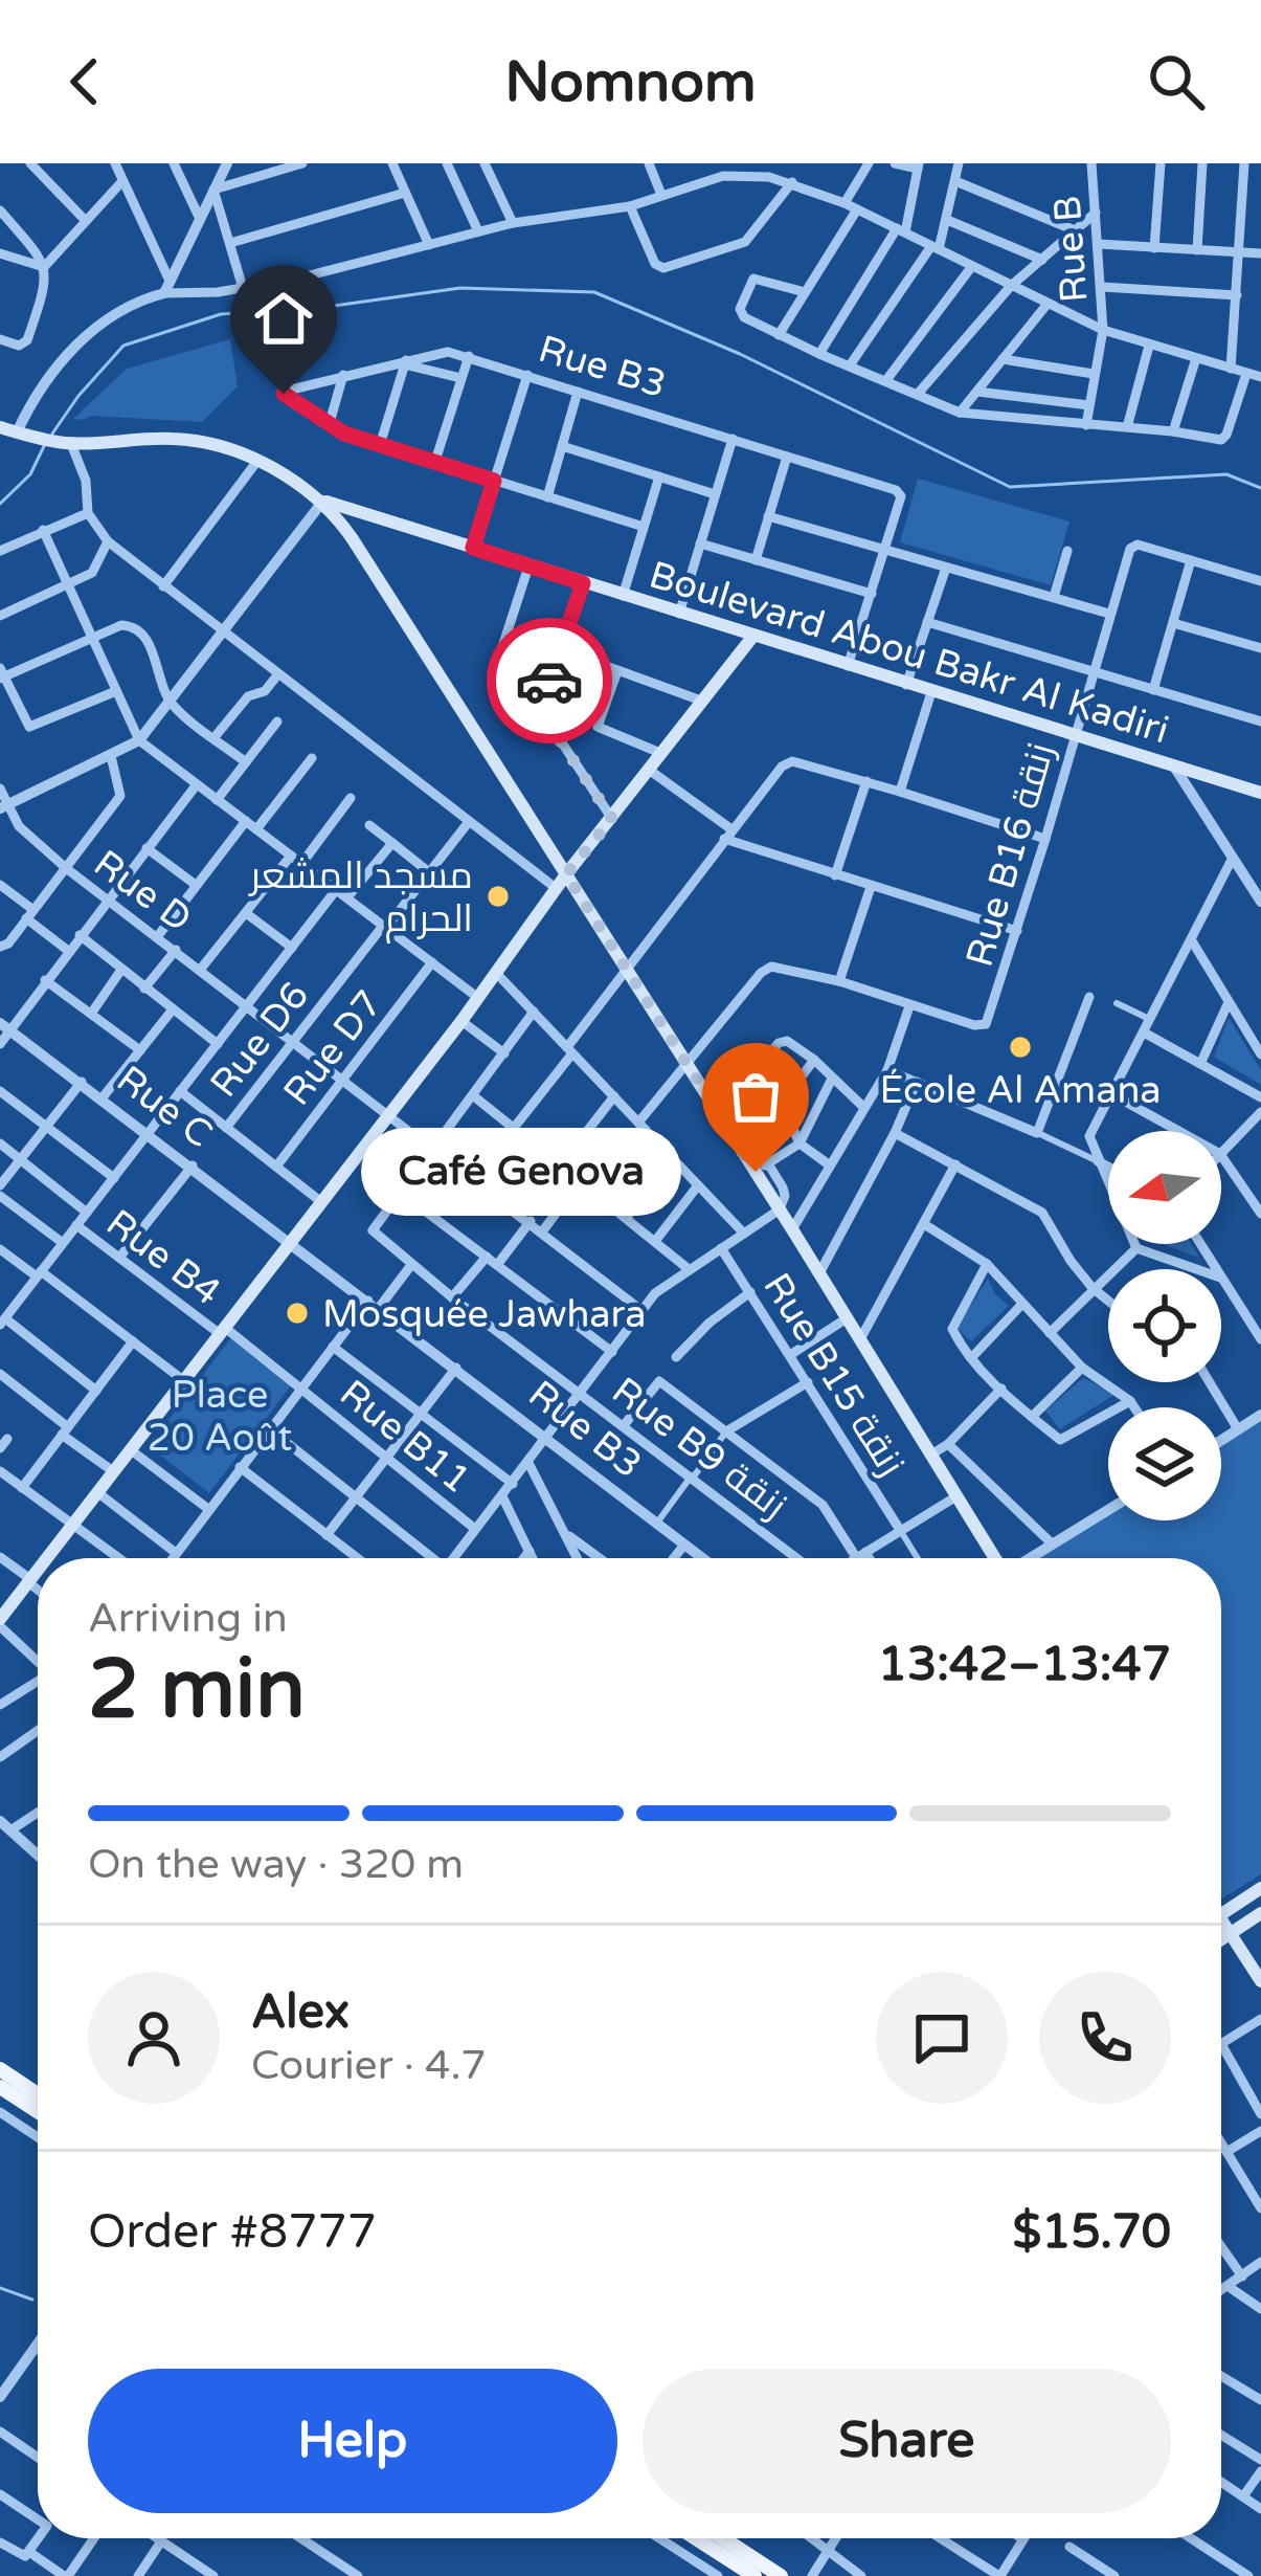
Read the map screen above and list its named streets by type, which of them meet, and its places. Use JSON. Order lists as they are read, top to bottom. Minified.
{"streets":{"main road":["Boulevard Abou Bakr Al Kadiri"],"street":["Rue B","Rue B3","Rue B16 زنقة","Rue D","Rue D6","Rue D7","Rue C","Rue B4","Rue B15 زنقة","Rue B11","Rue B9 زنقة"]},"crossings":[["Rue B3","Rue C"],["Boulevard Abou Bakr Al Kadiri","Rue B16 زنقة"],["Rue D","Rue D6"],["Rue D","Rue D7"],["Rue B4","Rue B11"]],"parks":["Place 20 Août"],"places":["مسجد المشعر الحرام","École Al Amana","Café Genova","Mosquée Jawhara"],"north":"left","page":{"header":"Nomnom","bubble":"Café Genova","heading":["2 min","Arriving in","13:42–13:47"],"panel":["Alex","Courier · 4.7","Order #8777","$15.70"],"bar":"On the way · 320 m","buttons":["Help","Share"]}}
